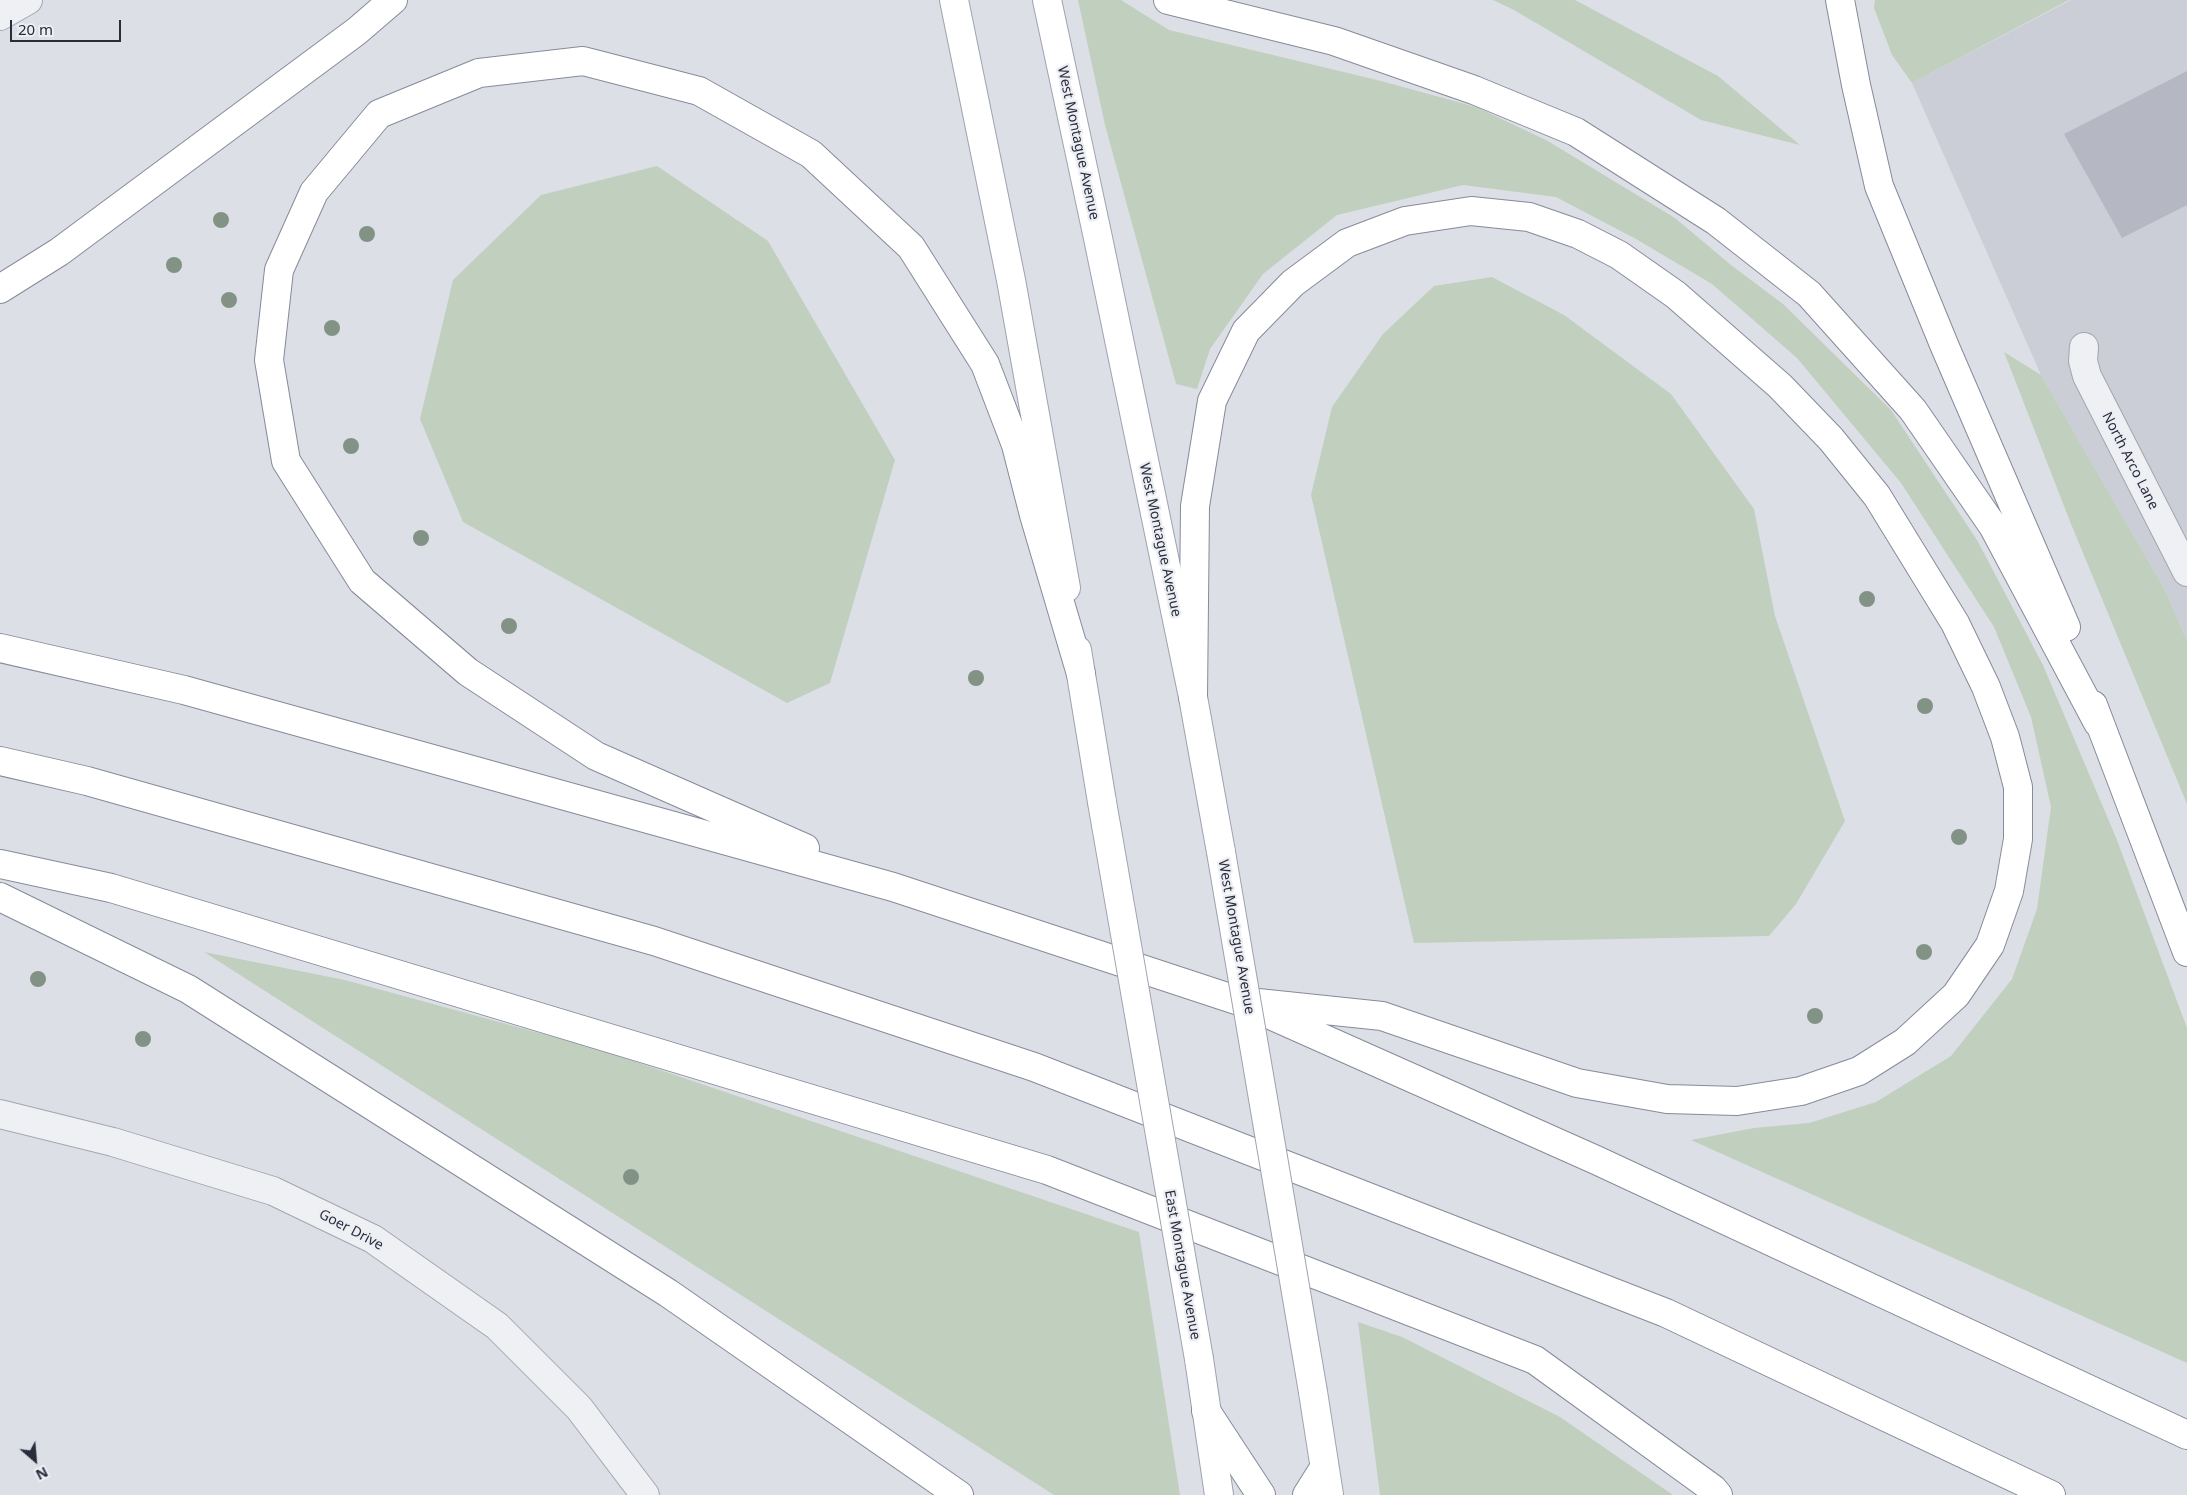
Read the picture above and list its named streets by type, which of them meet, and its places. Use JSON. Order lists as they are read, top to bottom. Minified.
{"streets":{"main road":["West Montague Avenue","East Montague Avenue"],"street":["North Arco Lane","Goer Drive"]},"scale_bar":"20 m","north":"bottom right"}
